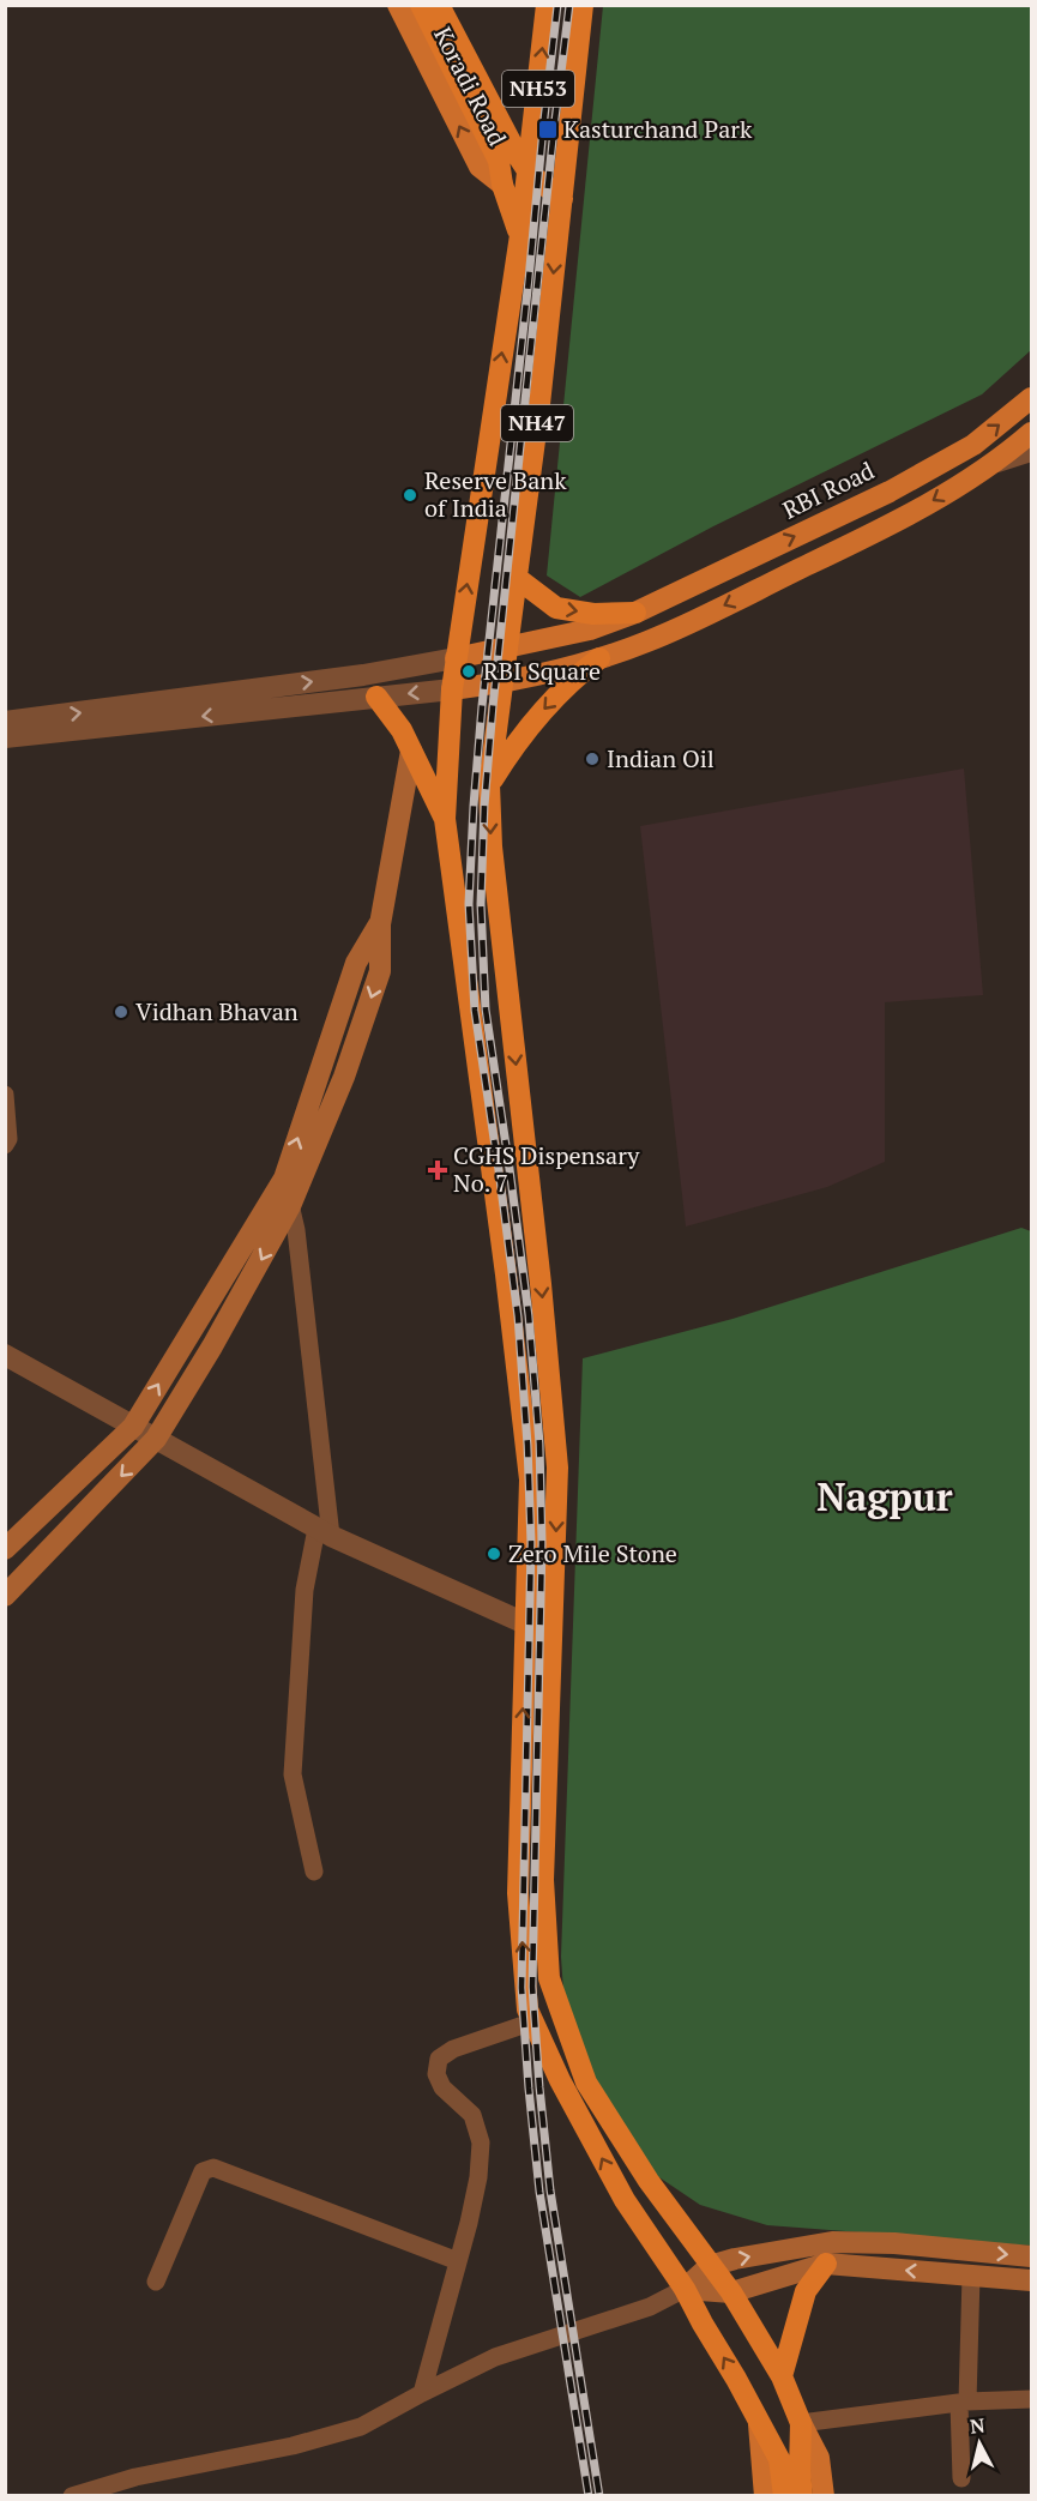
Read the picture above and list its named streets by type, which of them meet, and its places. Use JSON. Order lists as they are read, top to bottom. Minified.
{"streets":{"highway":["NH53","NH47"],"main road":["Koradi Road","RBI Road"]},"crossings":[["NH53","NH47"],["NH47","RBI Road"]],"one_way":["Koradi Road"],"districts":["Nagpur"],"places":{"transit":["Kasturchand Park"],"other":["Reserve Bank of India","RBI Square","Indian Oil","Vidhan Bhavan","Zero Mile Stone"],"health":["CGHS Dispensary No. 7"]},"north":"top"}
